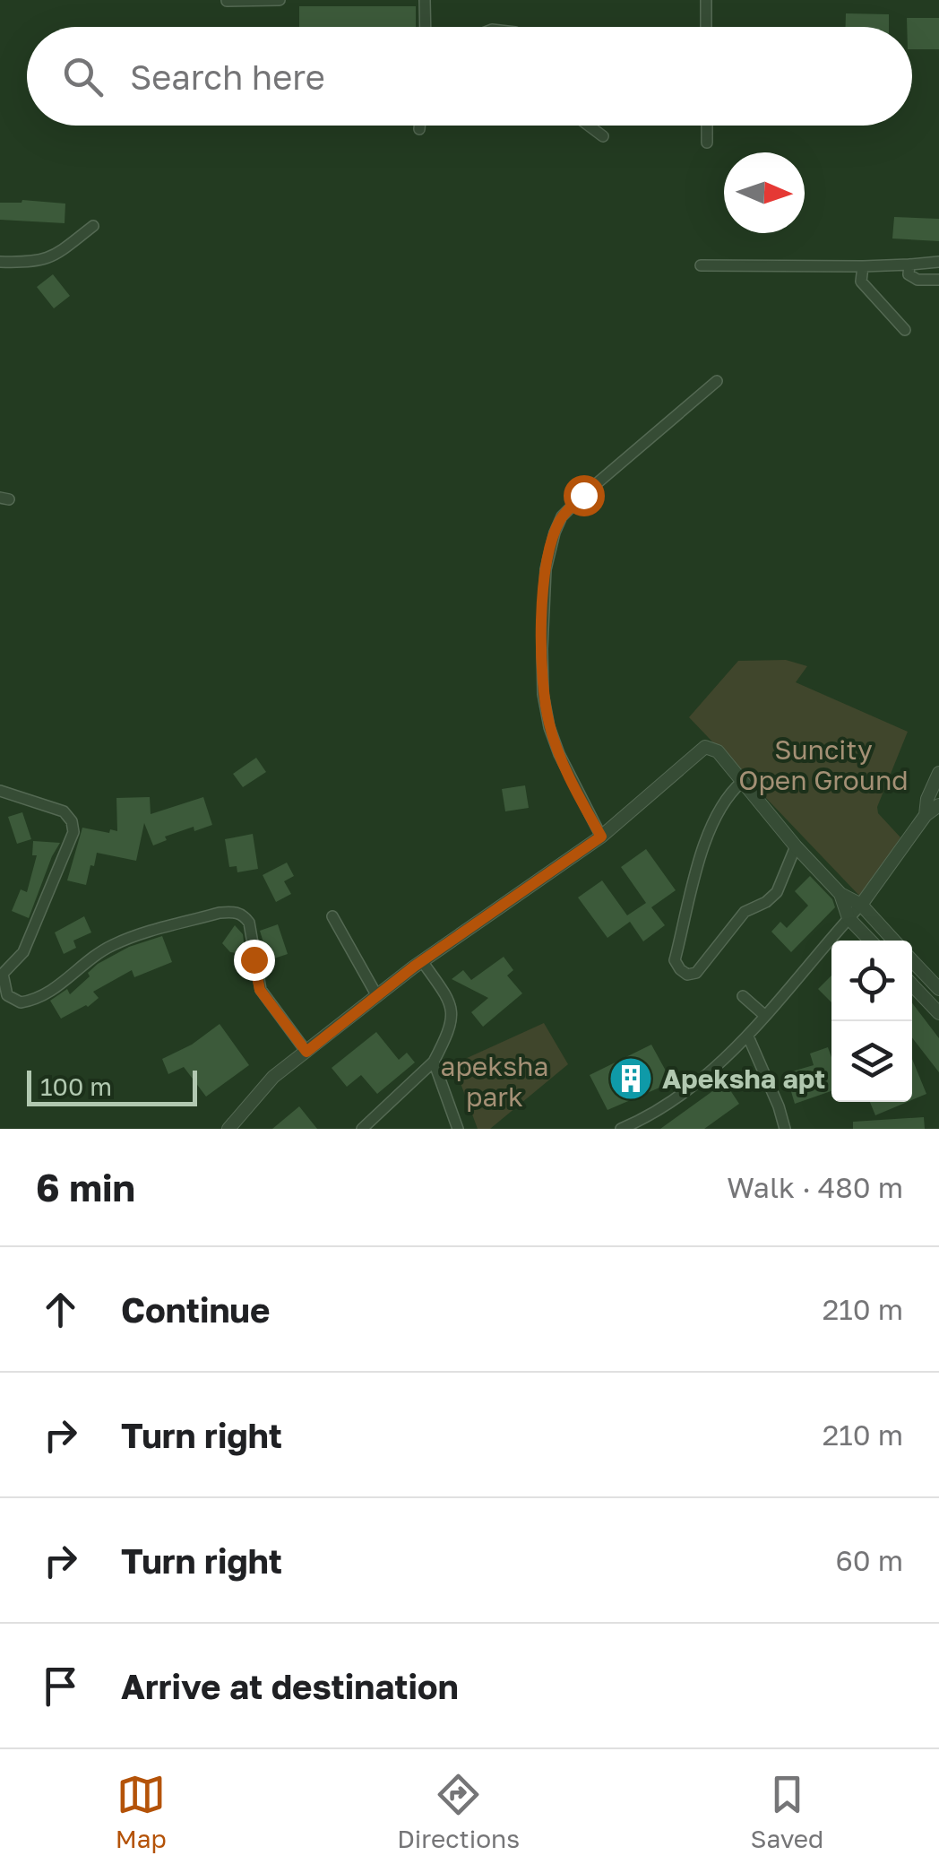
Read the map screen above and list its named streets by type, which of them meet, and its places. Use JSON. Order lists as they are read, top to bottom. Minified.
{"parks":["Suncity Open Ground","apeksha park"],"places":{"building":["Apeksha apt"]},"scale_bar":"100 m","north":"right","page":{"search":"Search here","scale":"100 m","heading":["6 min","Walk · 480 m"],"list":[["Continue","210 m"],["Turn right","210 m"],["Turn right","60 m"],"Arrive at destination"],"nav":["Map","Directions","Saved"]}}
